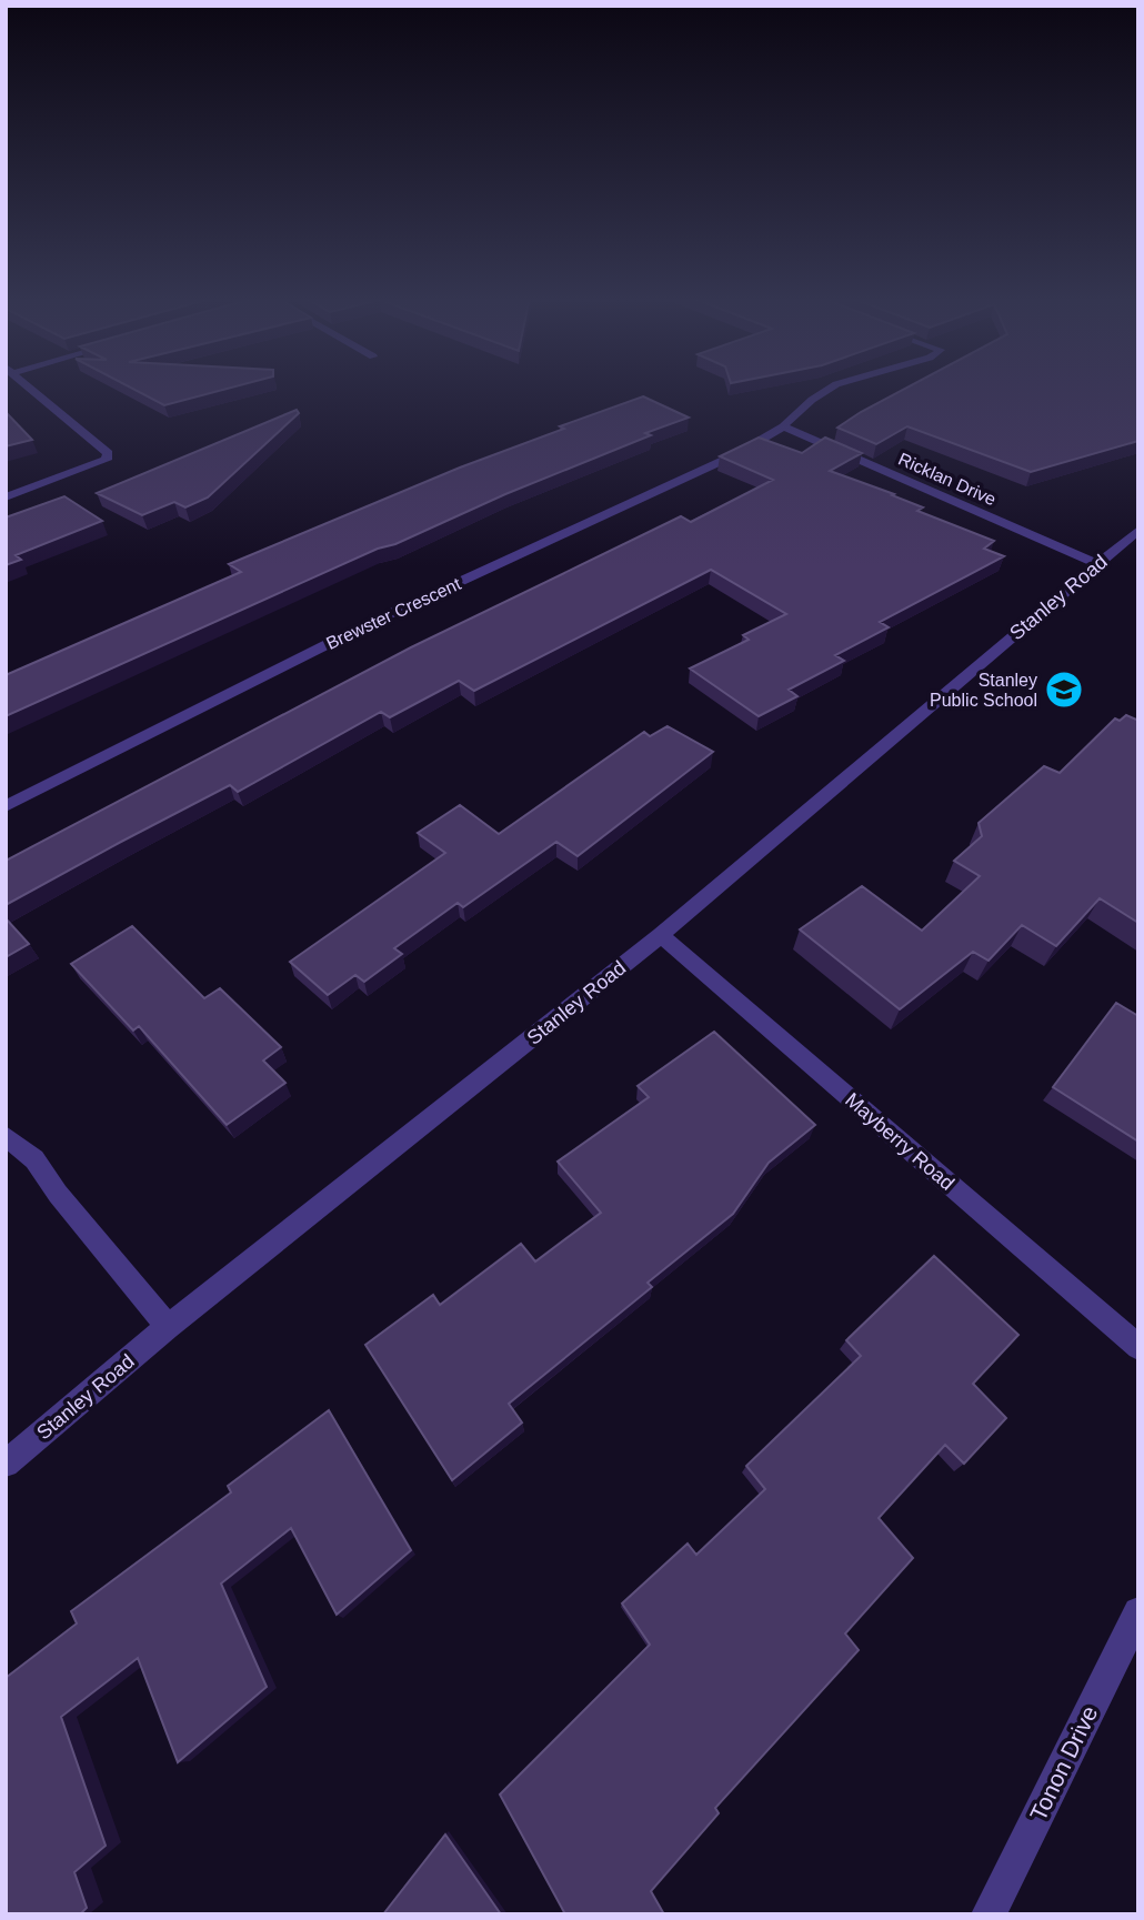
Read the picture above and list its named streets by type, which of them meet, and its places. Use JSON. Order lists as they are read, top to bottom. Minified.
{"streets":{"street":["Ricklan Drive","Stanley Road","Brewster Crescent","Mayberry Road","Tonon Drive"]},"crossings":[["Ricklan Drive","Stanley Road"],["Ricklan Drive","Brewster Crescent"],["Stanley Road","Mayberry Road"]],"places":{"school or university":["Stanley Public School"]}}
